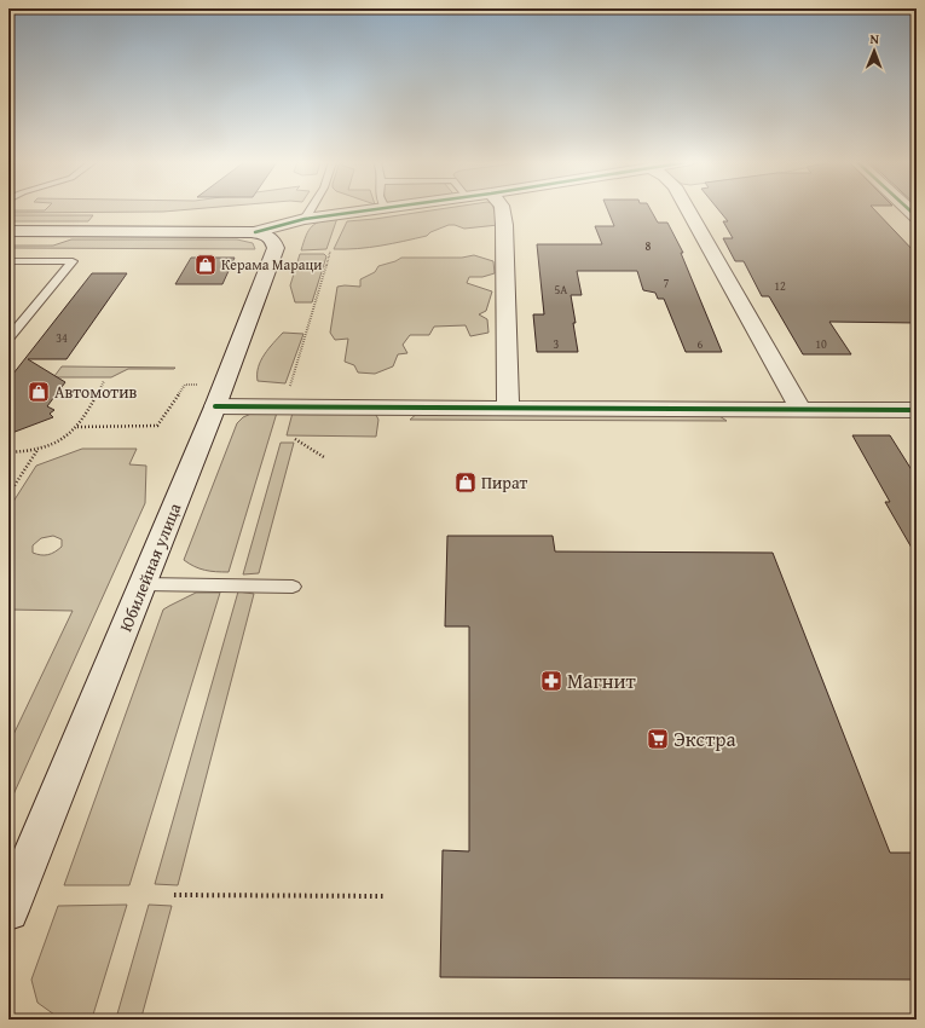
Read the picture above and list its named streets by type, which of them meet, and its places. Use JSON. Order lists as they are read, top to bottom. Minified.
{"streets":{"street":["Юбилейная улица"]},"places":{"shop":["Керама Мараци","Автомотив","Пират"],"pharmacy":["Магнит"],"supermarket":["Экстра"]},"house_numbers":["8","7","12","5А","34","3","6","10"],"north":"top"}
